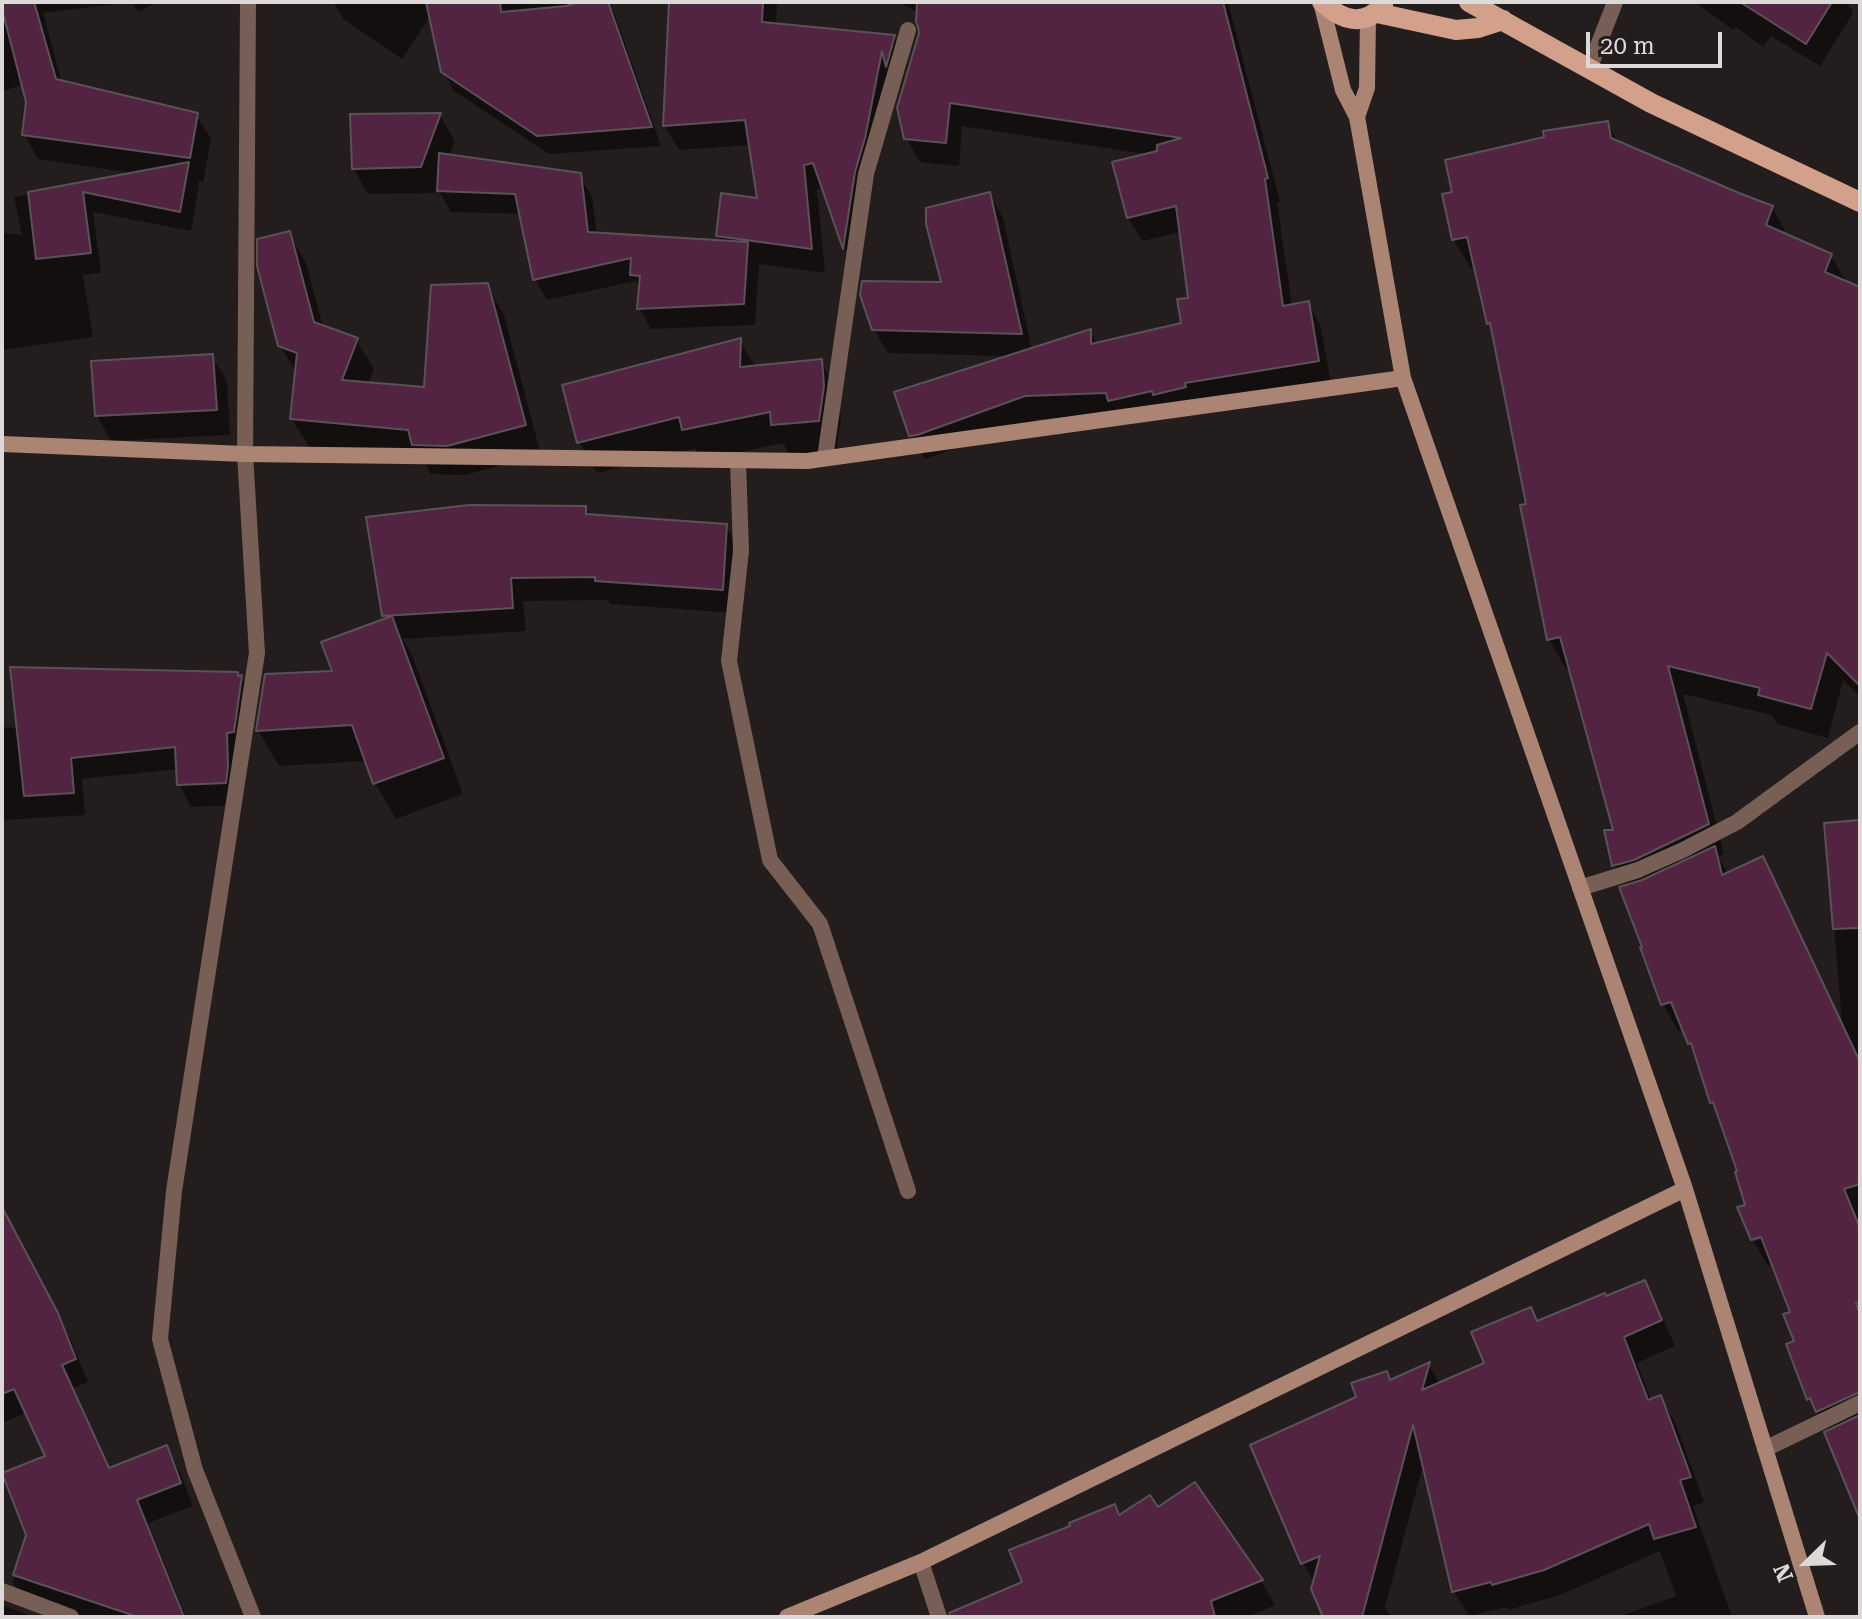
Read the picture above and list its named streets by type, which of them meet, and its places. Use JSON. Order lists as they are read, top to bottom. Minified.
{"scale_bar":"20 m","north":"bottom left"}
